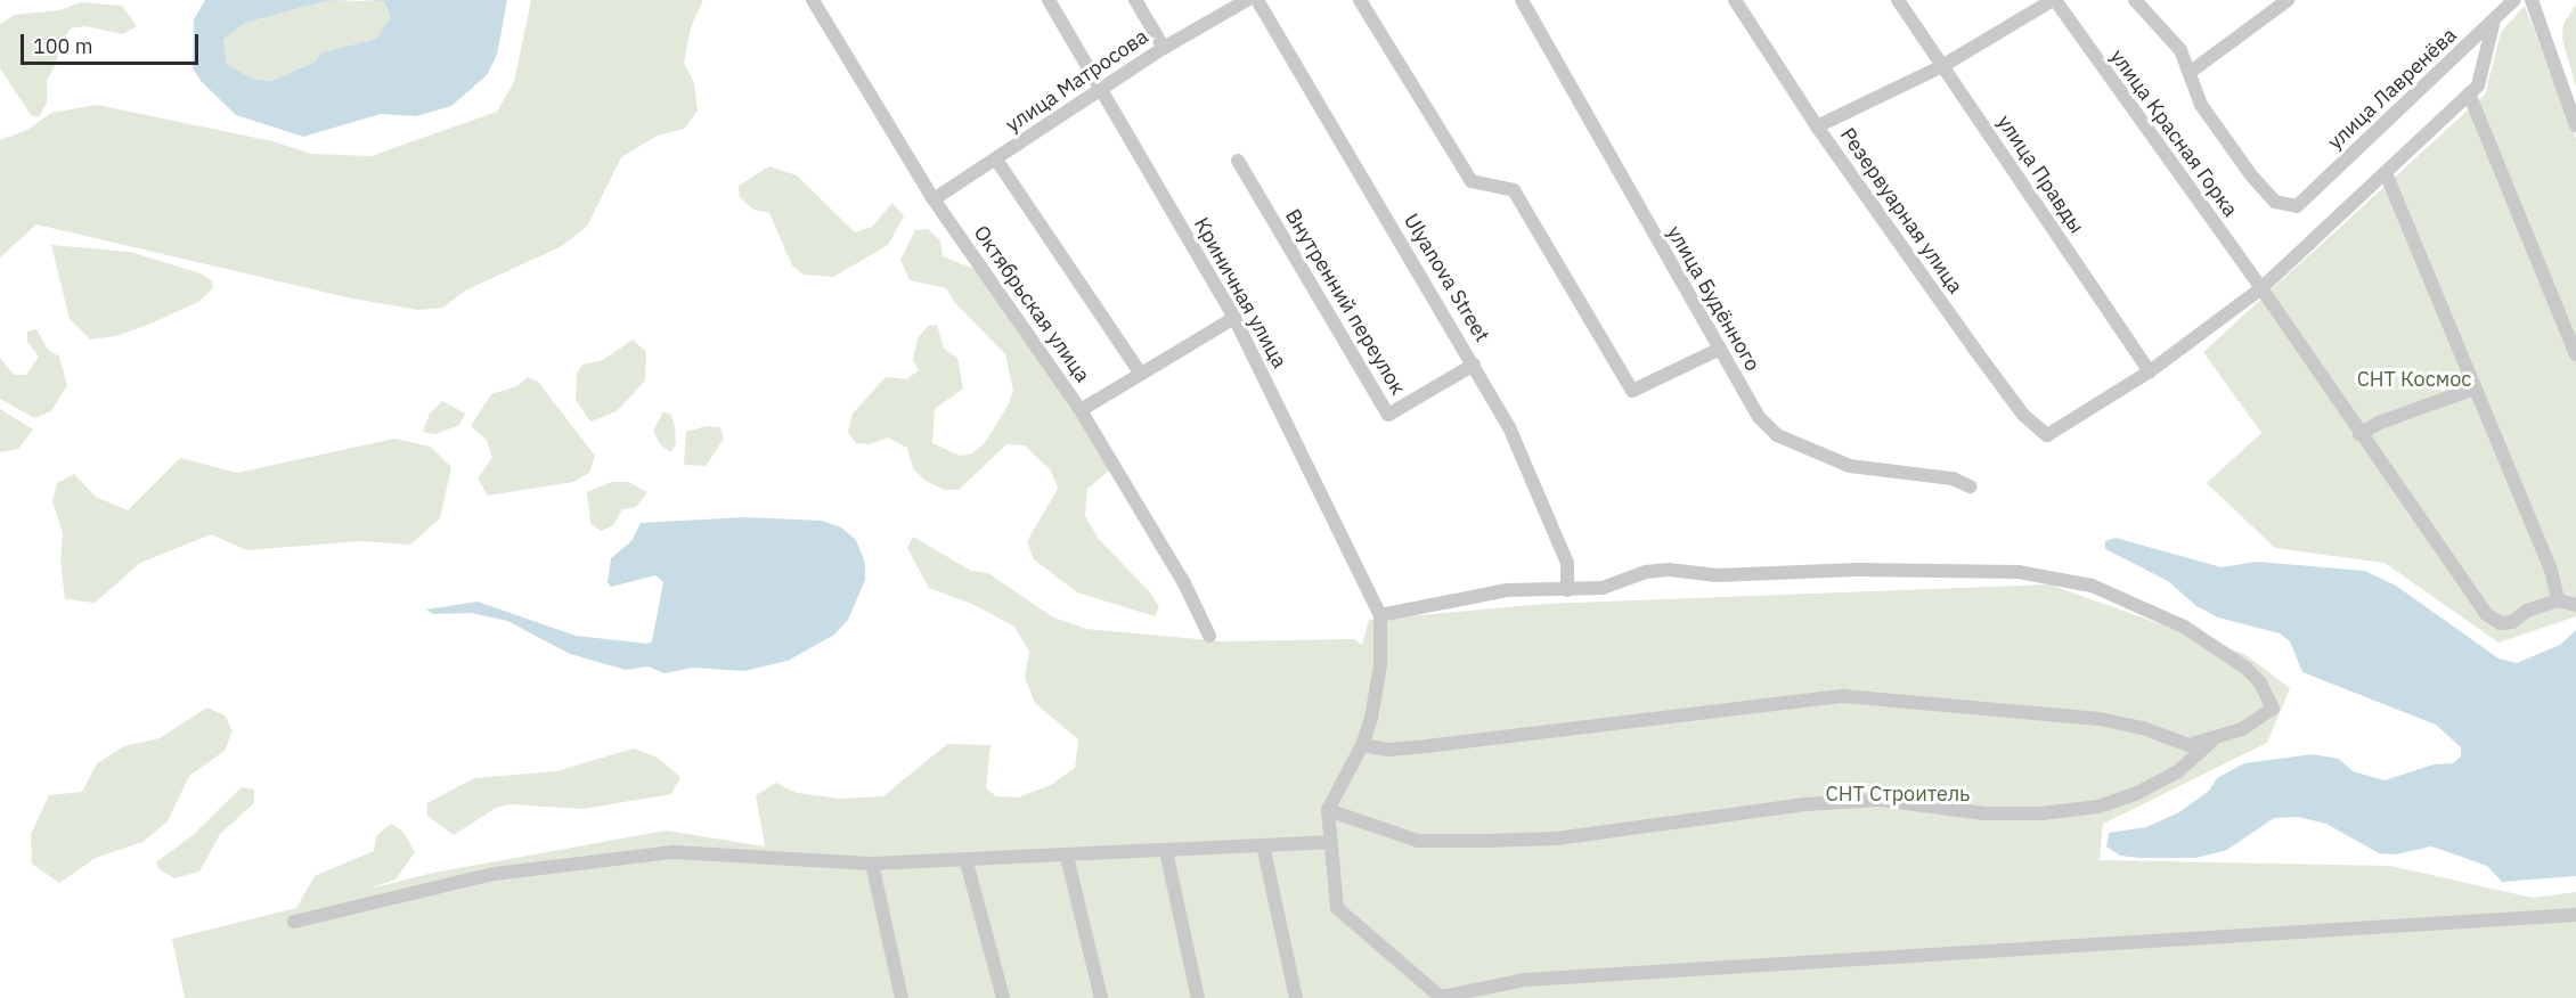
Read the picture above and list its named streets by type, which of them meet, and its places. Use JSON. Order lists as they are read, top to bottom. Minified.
{"streets":{"street":["улица Матросова","улица Лавренёва","улица Красная Горка","улица Правды","Резервуарная улица","Ulyanova Street","Криничная улица","улица Будённого","Внутренний переулок","Октябрьская улица"]},"crossings":[["улица Матросова","Криничная улица"],["улица Матросова","Октябрьская улица"],["улица Лавренёва","улица Красная Горка"],["улица Правды","Резервуарная улица"],["Ulyanova Street","Внутренний переулок"]],"parks":["СНТ Космос","СНТ Строитель"],"scale_bar":"100 m"}
